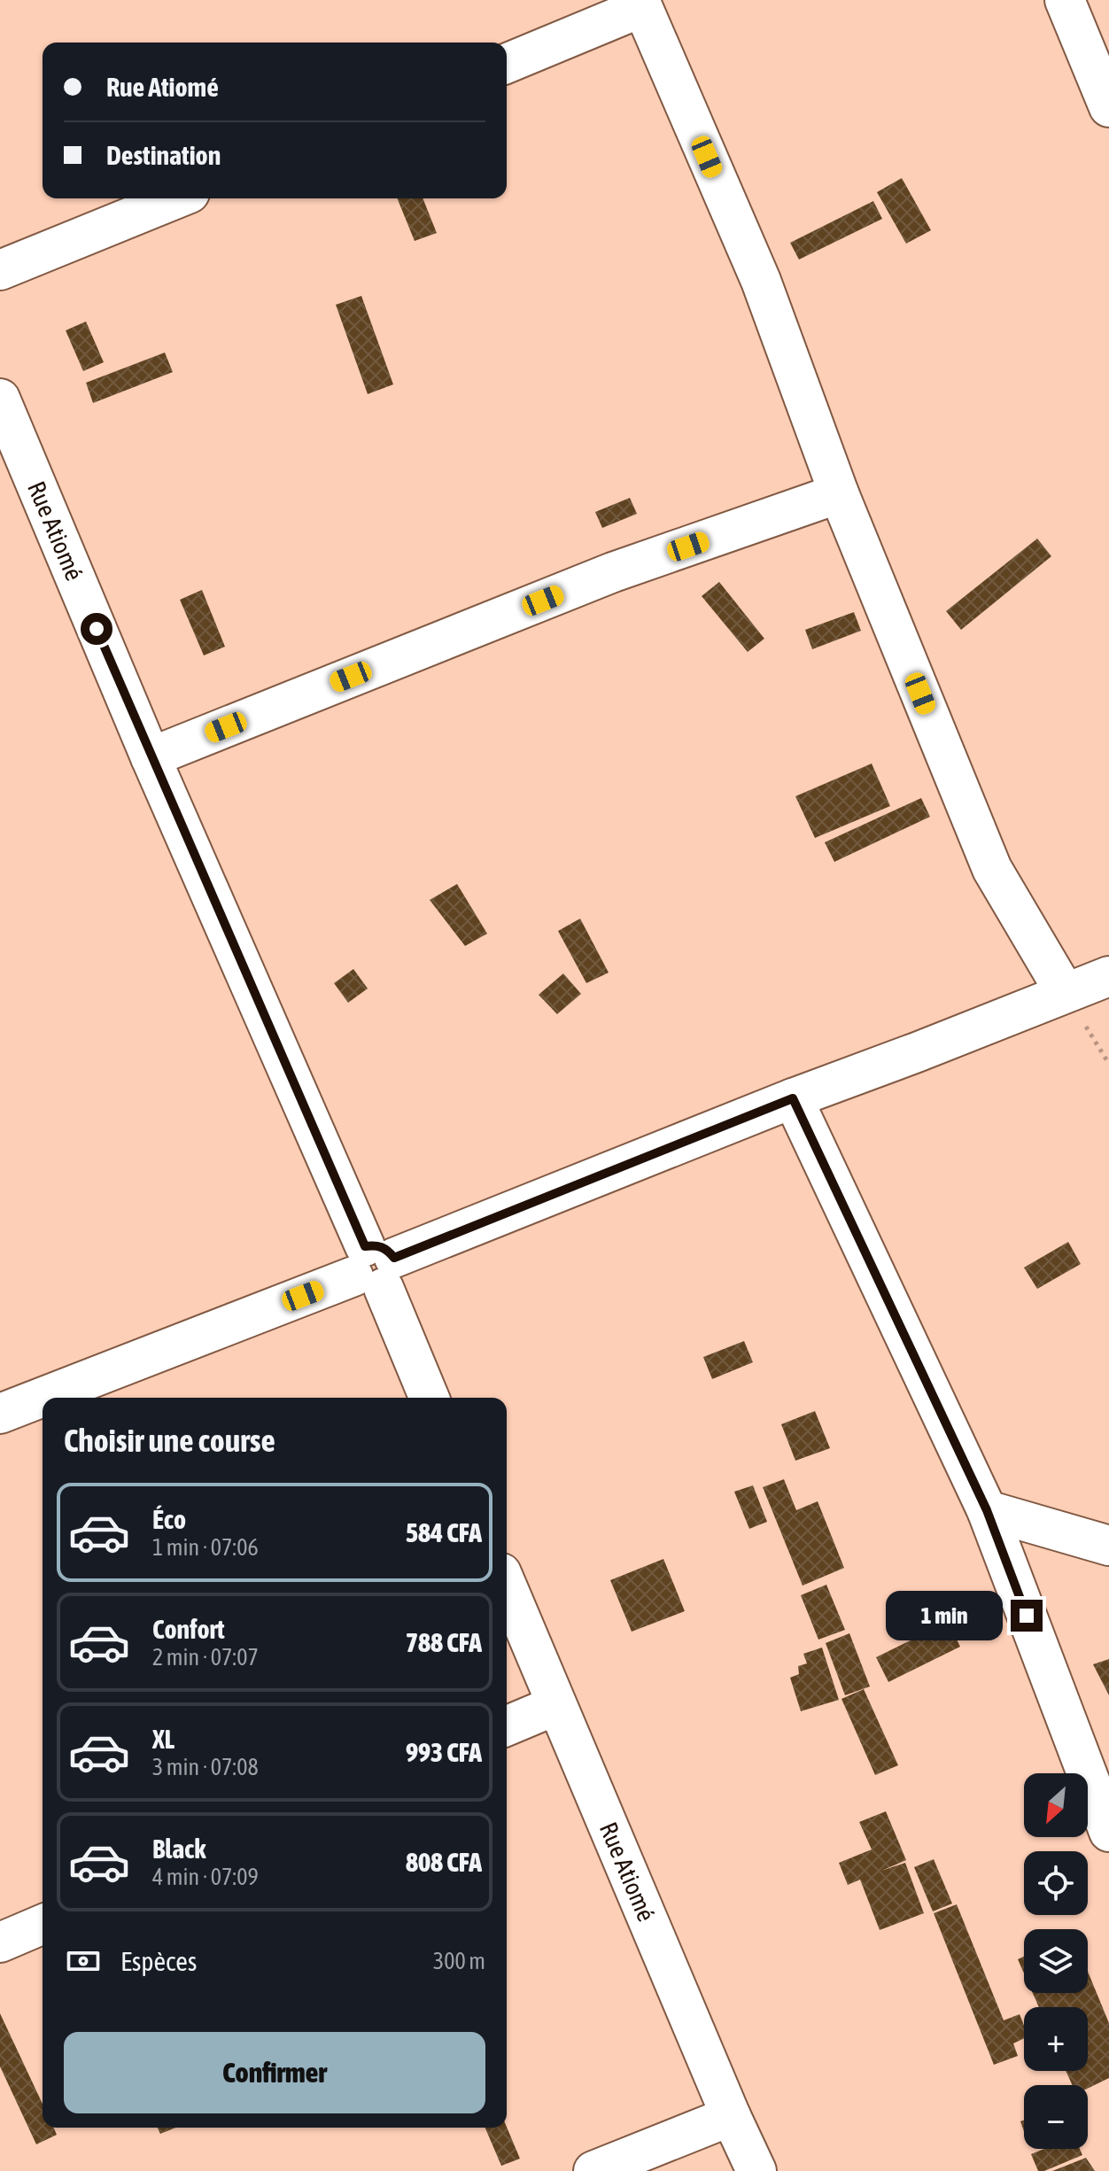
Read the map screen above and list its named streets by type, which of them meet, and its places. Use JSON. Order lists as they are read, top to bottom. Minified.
{"streets":{"street":["Rue Atiomé"]},"north":"bottom left","page":{"banner":["Rue Atiomé","Destination"],"heading":"Choisir une course","list":[{"name":"Éco","note":"1 min · 07:06","value":"584 CFA"},{"name":"Confort","note":"2 min · 07:07","value":"788 CFA"},{"name":"XL","note":"3 min · 07:08","value":"993 CFA"},{"name":"Black","note":"4 min · 07:09","value":"808 CFA"}],"bubble":"1 min","map_buttons":["+","−"],"pay":["Espèces","300 m"],"buttons":"Confirmer"}}
